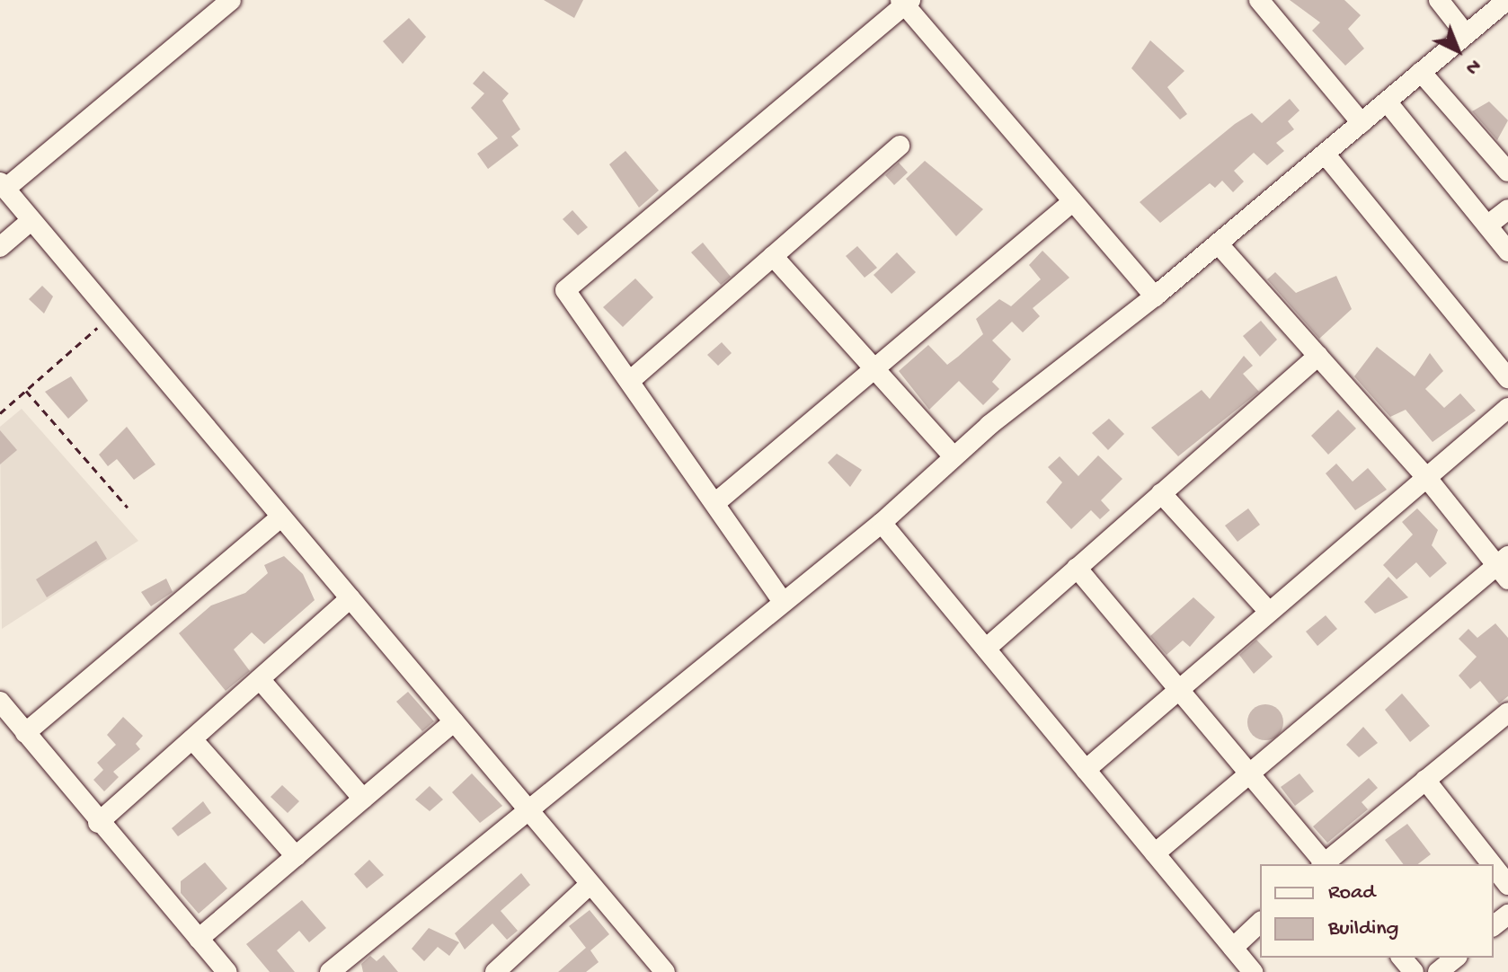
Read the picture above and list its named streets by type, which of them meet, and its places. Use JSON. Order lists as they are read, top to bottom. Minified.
{"legend":["Road","Building"],"north":"bottom right"}
